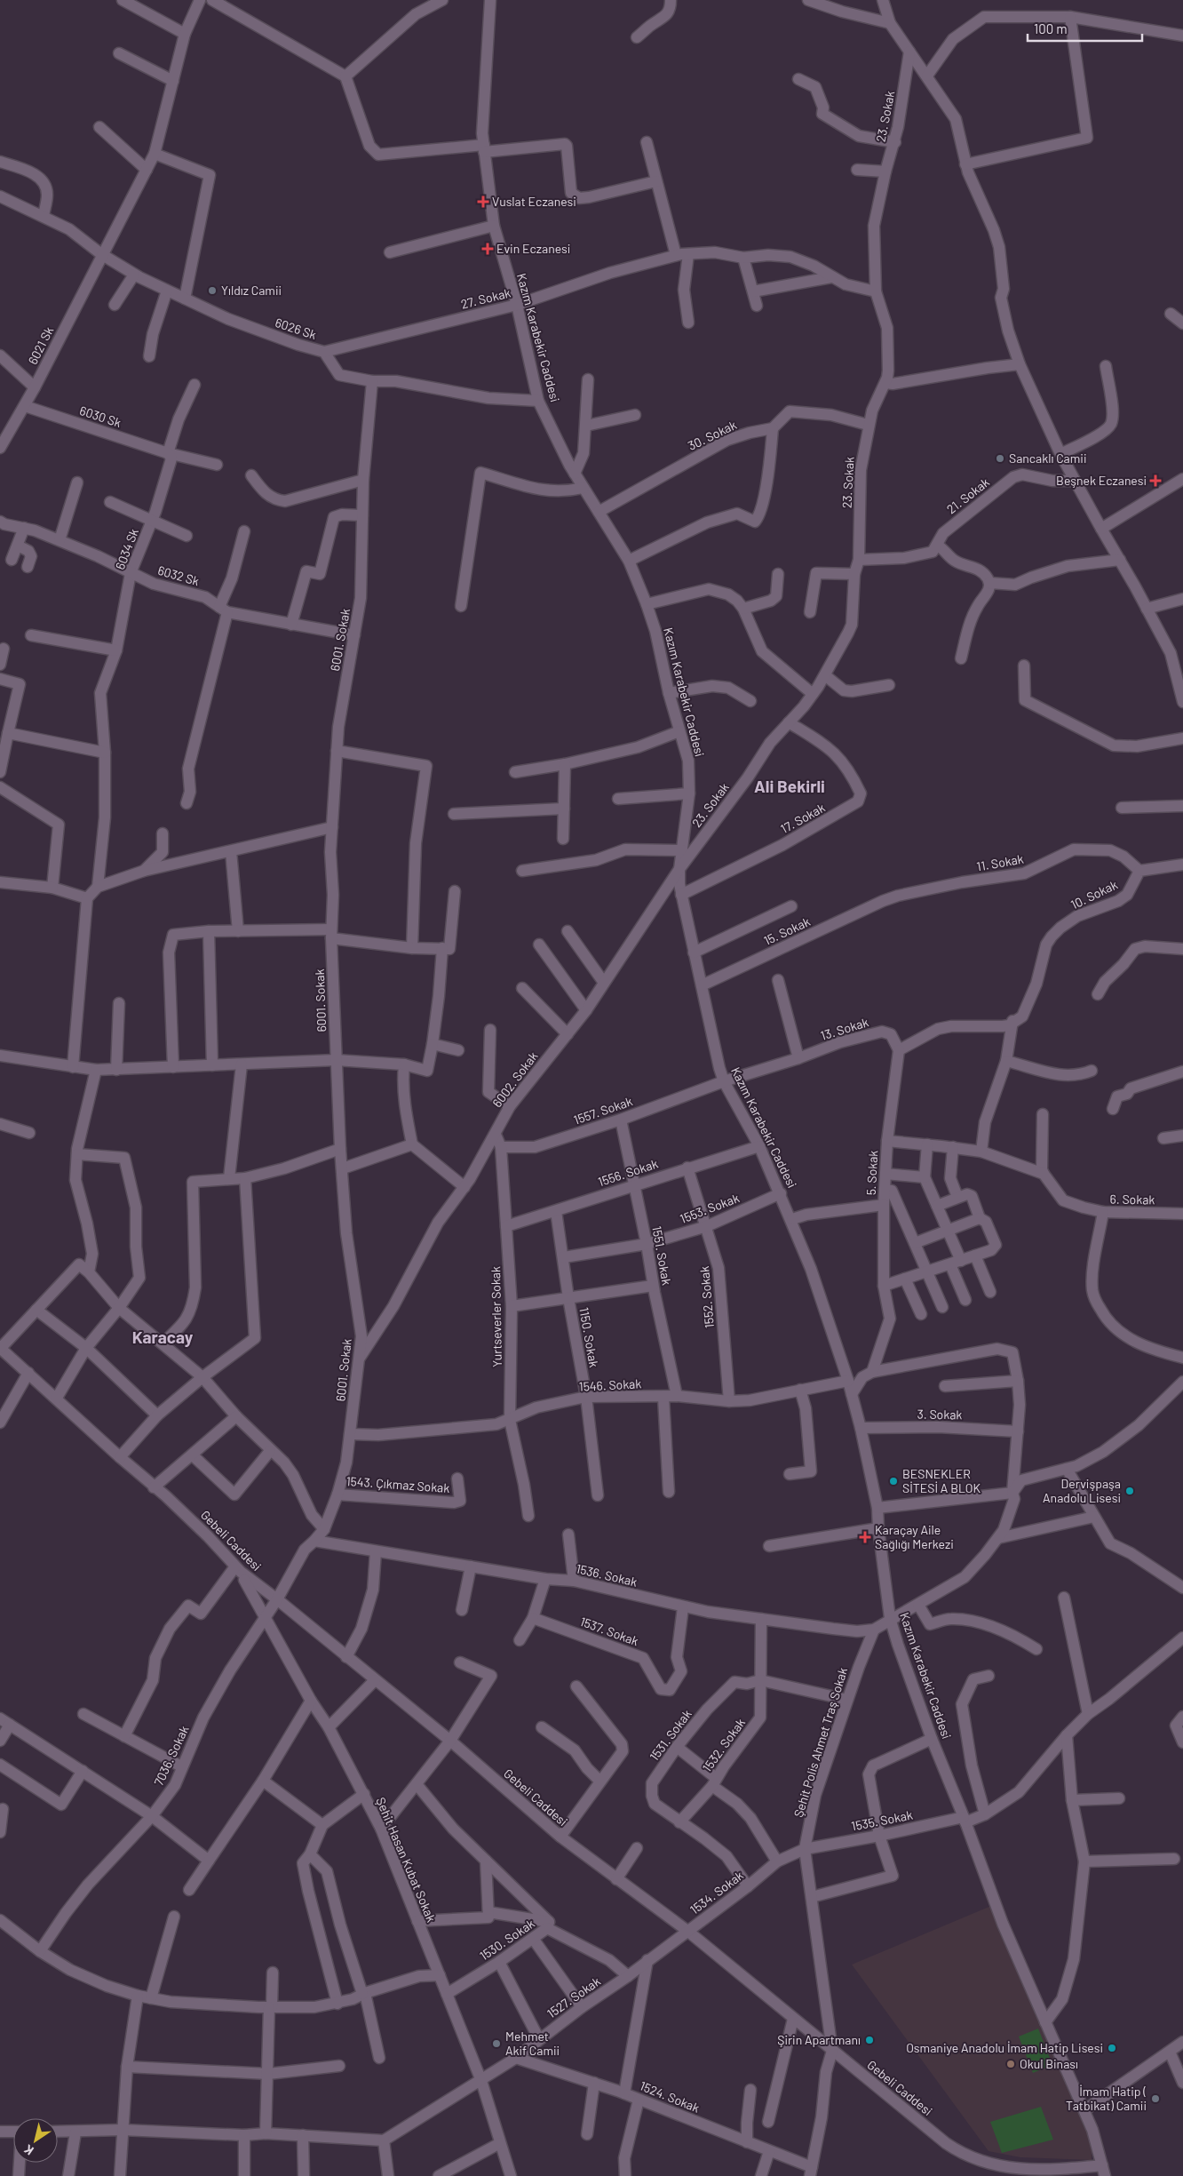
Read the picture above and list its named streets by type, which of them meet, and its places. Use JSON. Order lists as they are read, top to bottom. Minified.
{"streets":{"street":["23. Sokak","27. Sokak","6026 Sk","Kazım Karabekir Caddesi","6021 Sk","6030 Sk","30. Sokak","21. Sokak","6034 Sk","6032 Sk","6001. Sokak","17. Sokak","11. Sokak","10. Sokak","15. Sokak","13. Sokak","6002. Sokak","1557. Sokak","1556. Sokak","5. Sokak","6. Sokak","1553. Sokak","1551. Sokak","1552. Sokak","Yurtseverler Sokak","1150. Sokak","1546. Sokak","3. Sokak","1543. Çıkmaz Sokak","Gebeli Caddesi","1536. Sokak","1537. Sokak","1531. Sokak","Şehit Polis Ahmet Traş Sokak","1532. Sokak","7036. Sokak","1535. Sokak","Şehit Hasan Kubat Sokak","1534. Sokak","1530. Sokak","1527. Sokak","1524. Sokak"]},"crossings":[["23. Sokak","27. Sokak"],["23. Sokak","Kazım Karabekir Caddesi"],["23. Sokak","21. Sokak"],["23. Sokak","17. Sokak"],["23. Sokak","6002. Sokak"],["27. Sokak","6026 Sk"],["27. Sokak","Kazım Karabekir Caddesi"],["6026 Sk","Kazım Karabekir Caddesi"],["6026 Sk","6021 Sk"],["6026 Sk","6001. Sokak"],["Kazım Karabekir Caddesi","30. Sokak"],["Kazım Karabekir Caddesi","17. Sokak"],["Kazım Karabekir Caddesi","15. Sokak"],["Kazım Karabekir Caddesi","13. Sokak"],["Kazım Karabekir Caddesi","6002. Sokak"],["Kazım Karabekir Caddesi","1557. Sokak"],["Kazım Karabekir Caddesi","1556. Sokak"],["Kazım Karabekir Caddesi","5. Sokak"],["Kazım Karabekir Caddesi","1553. Sokak"],["Kazım Karabekir Caddesi","1546. Sokak"],["Kazım Karabekir Caddesi","3. Sokak"],["Kazım Karabekir Caddesi","Gebeli Caddesi"],["Kazım Karabekir Caddesi","1535. Sokak"],["6021 Sk","6030 Sk"],["6030 Sk","6034 Sk"],["6034 Sk","6032 Sk"],["6032 Sk","6001. Sokak"],["6001. Sokak","6002. Sokak"],["6001. Sokak","1546. Sokak"],["6001. Sokak","1543. Çıkmaz Sokak"],["6001. Sokak","Gebeli Caddesi"],["6001. Sokak","1536. Sokak"],["6001. Sokak","7036. Sokak"],["11. Sokak","10. Sokak"],["11. Sokak","15. Sokak"],["13. Sokak","1557. Sokak"],["13. Sokak","5. Sokak"],["1557. Sokak","1551. Sokak"],["1557. Sokak","Yurtseverler Sokak"],["1556. Sokak","1551. Sokak"],["1556. Sokak","1552. Sokak"],["1556. Sokak","Yurtseverler Sokak"],["1556. Sokak","1150. Sokak"],["1553. Sokak","1551. Sokak"],["1553. Sokak","1552. Sokak"],["1553. Sokak","1150. Sokak"],["1551. Sokak","1546. Sokak"],["1552. Sokak","1546. Sokak"],["Yurtseverler Sokak","1546. Sokak"],["1150. Sokak","1546. Sokak"],["Gebeli Caddesi","Şehit Polis Ahmet Traş Sokak"],["Gebeli Caddesi","7036. Sokak"],["Gebeli Caddesi","Şehit Hasan Kubat Sokak"],["Gebeli Caddesi","1534. Sokak"],["1536. Sokak","1537. Sokak"],["1536. Sokak","Şehit Polis Ahmet Traş Sokak"],["1536. Sokak","1532. Sokak"],["1531. Sokak","Şehit Polis Ahmet Traş Sokak"],["1531. Sokak","1532. Sokak"],["1531. Sokak","1534. Sokak"],["Şehit Polis Ahmet Traş Sokak","1535. Sokak"],["Şehit Polis Ahmet Traş Sokak","1534. Sokak"],["7036. Sokak","Şehit Hasan Kubat Sokak"],["1535. Sokak","1534. Sokak"],["Şehit Hasan Kubat Sokak","1530. Sokak"],["Şehit Hasan Kubat Sokak","1527. Sokak"],["1534. Sokak","1527. Sokak"],["1530. Sokak","1527. Sokak"],["1527. Sokak","1524. Sokak"]],"districts":["Ali Bekirli","Karacay"],"places":{"health":["Vuslat Eczanesi","Evin Eczanesi","Beşnek Eczanesi","Karaçay Aile Sağlığı Merkezi"],"other":["Yıldız Camii","Sancaklı Camii","BESNEKLER SİTESİ A BLOK","Dervişpaşa Anadolu Lisesi","Şirin Apartmanı","Mehmet Akif Camii","Osmaniye Anadolu İmam Hatip Lisesi","Okul Binası","İmam Hatip ( Tatbikat) Camii"]},"scale_bar":"100 m","north":"bottom left"}
